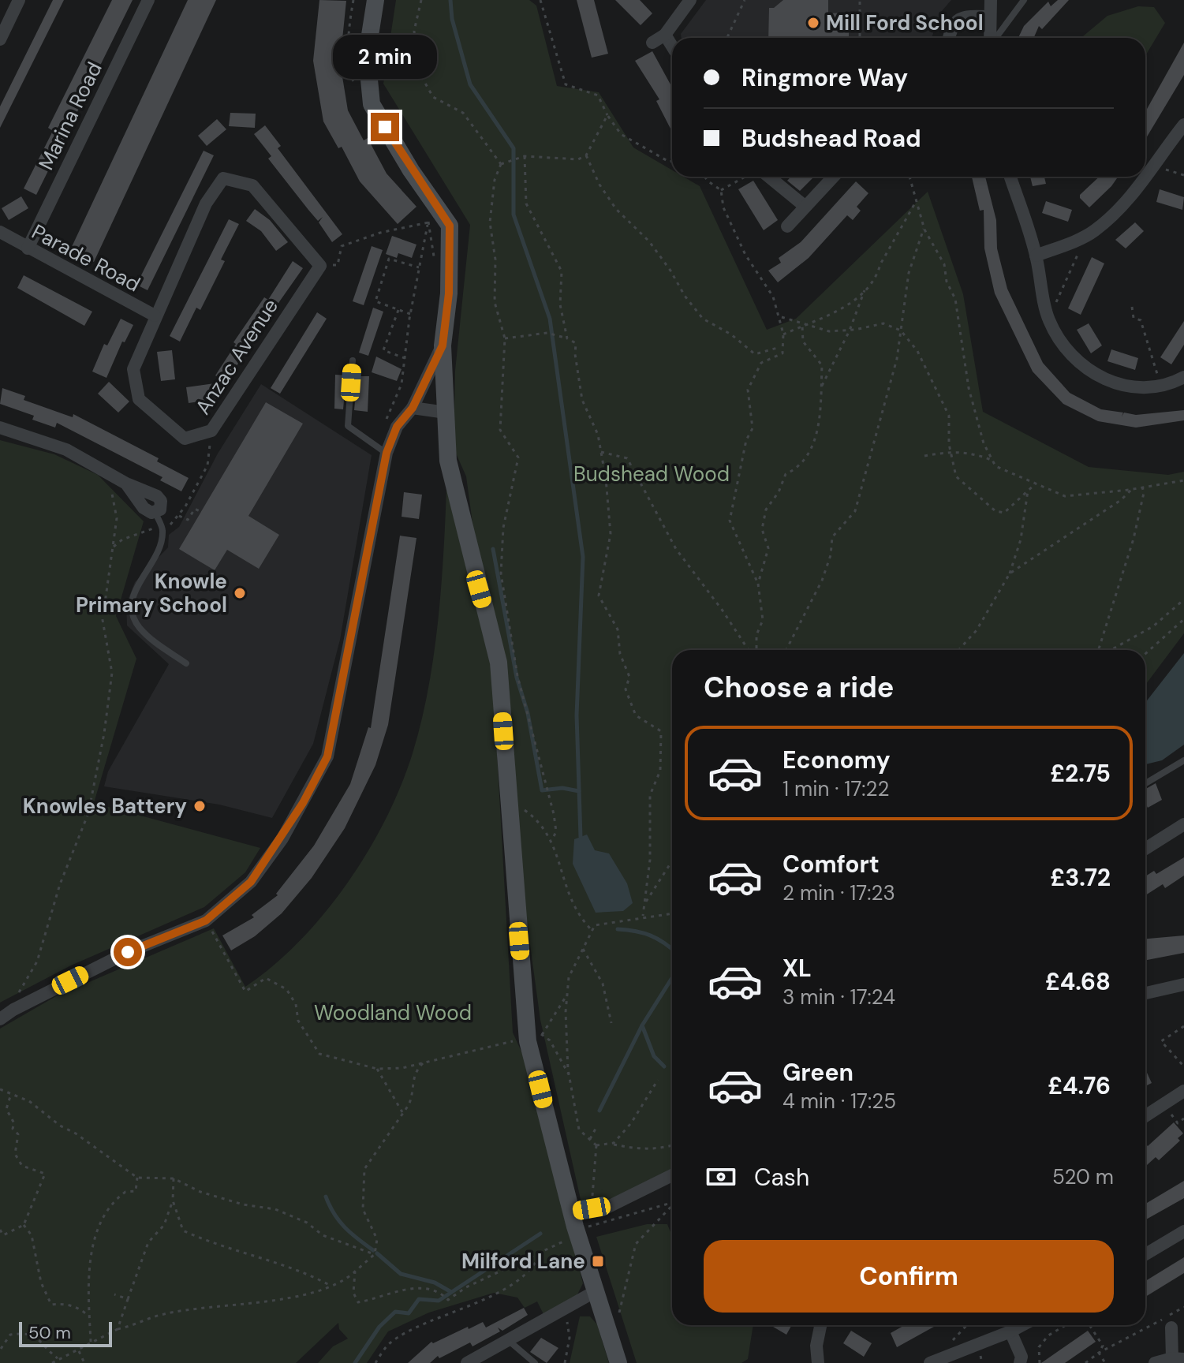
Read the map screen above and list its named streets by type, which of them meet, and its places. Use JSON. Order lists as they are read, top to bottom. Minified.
{"streets":{"street":["Marina Road","Parade Road","Anzac Avenue"]},"crossings":[["Marina Road","Parade Road"],["Parade Road","Anzac Avenue"]],"parks":["Budshead Wood","Woodland Wood"],"places":{"other":["Mill Ford School","Knowle Primary School","Knowles Battery"],"transit":["Milford Lane"]},"scale_bar":"50 m","page":{"bubble":"2 min","banner":["Ringmore Way","Budshead Road"],"heading":"Choose a ride","list":[{"name":"Economy","note":"1 min · 17:22","value":"£2.75"},{"name":"Comfort","note":"2 min · 17:23","value":"£3.72"},{"name":"XL","note":"3 min · 17:24","value":"£4.68"},{"name":"Green","note":"4 min · 17:25","value":"£4.76"}],"pay":["Cash","520 m"],"buttons":"Confirm","scale":"50 m"}}
